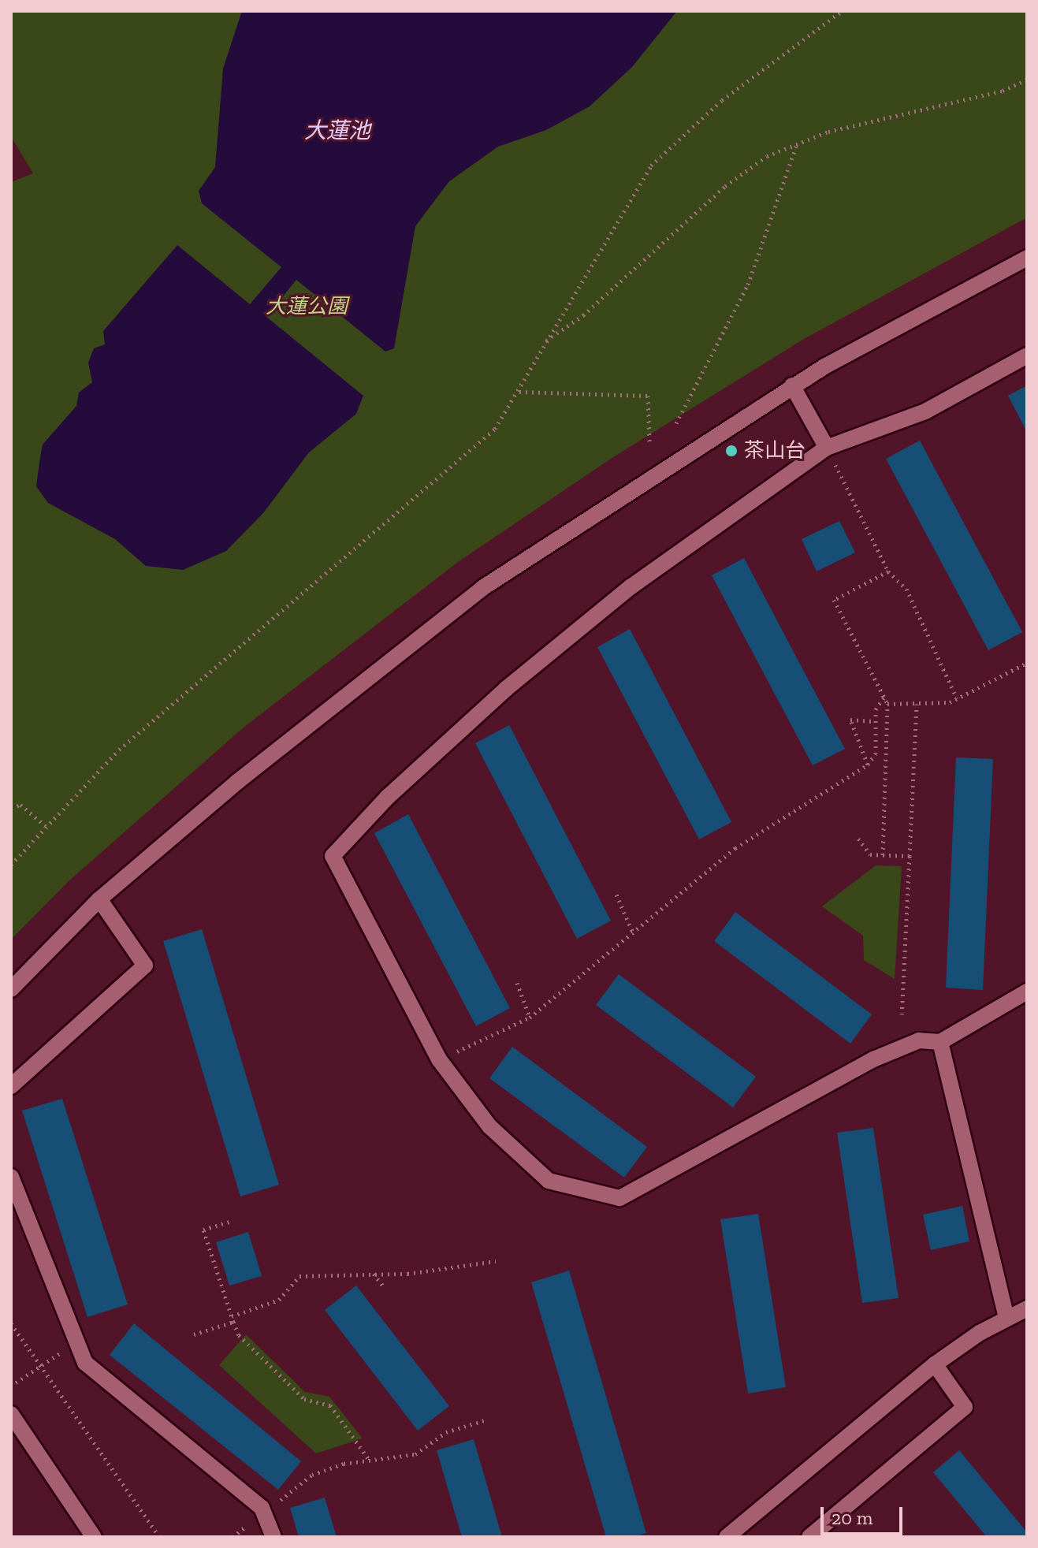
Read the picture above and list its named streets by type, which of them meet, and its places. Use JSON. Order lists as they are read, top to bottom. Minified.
{"water":["大蓮池"],"parks":["大蓮公園"],"places":["茶山台"],"scale_bar":"20 m"}
